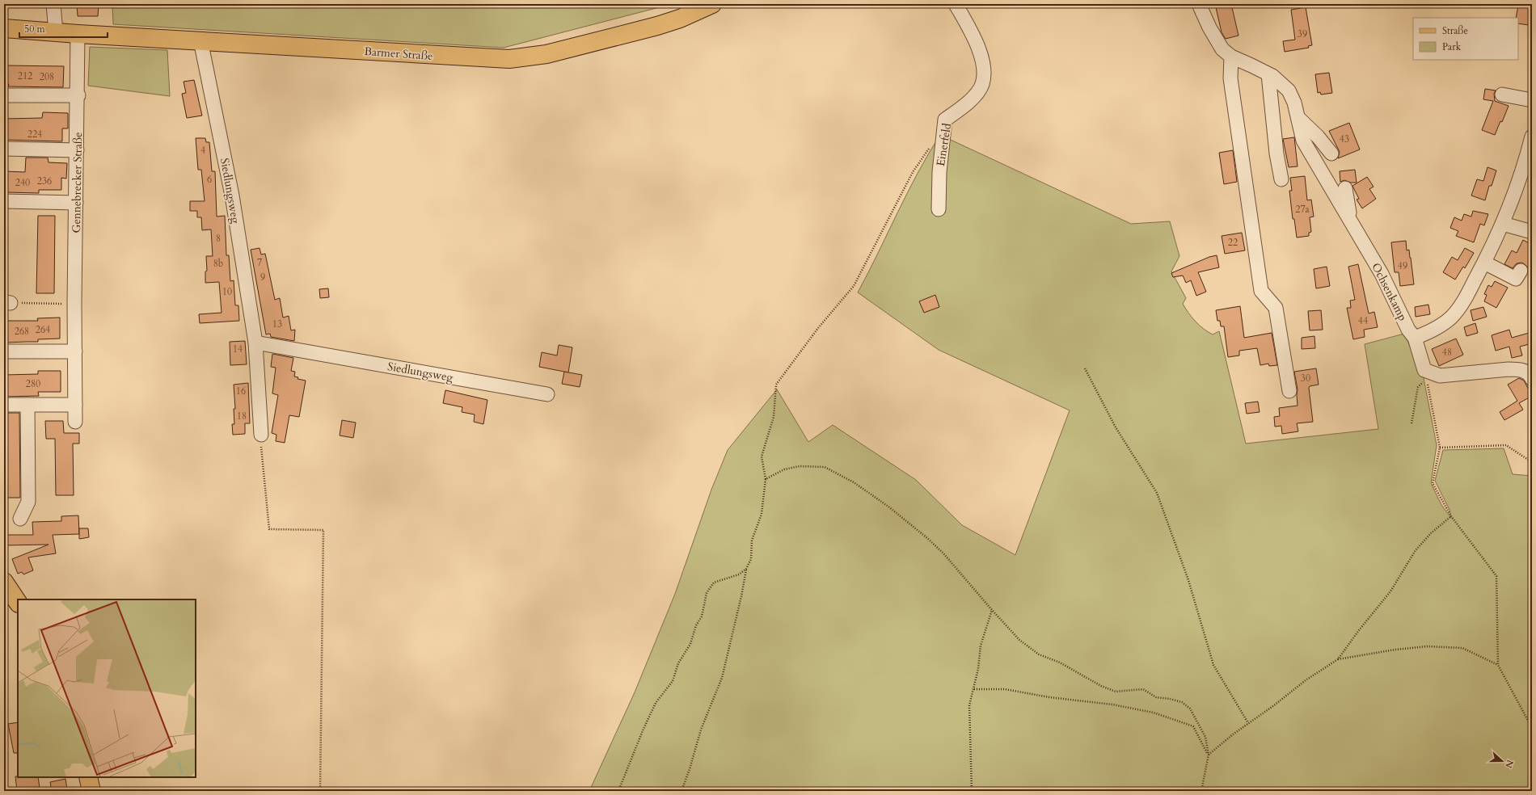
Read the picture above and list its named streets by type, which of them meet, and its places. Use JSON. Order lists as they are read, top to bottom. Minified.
{"streets":{"main road":["Barmer Straße"],"street":["Einerfeld","Gennebrecker Straße","Siedlungsweg","Ochsenkamp"]},"crossings":[["Barmer Straße","Gennebrecker Straße"],["Barmer Straße","Siedlungsweg"]],"house_numbers":["39","212","208","224","43","4","6","236","240","27a","8","22","7","8b","49","9","10","44","13","264","268","14","48","30","280","16","18"],"legend":["Straße","Park"],"scale_bar":"50 m","north":"right"}
